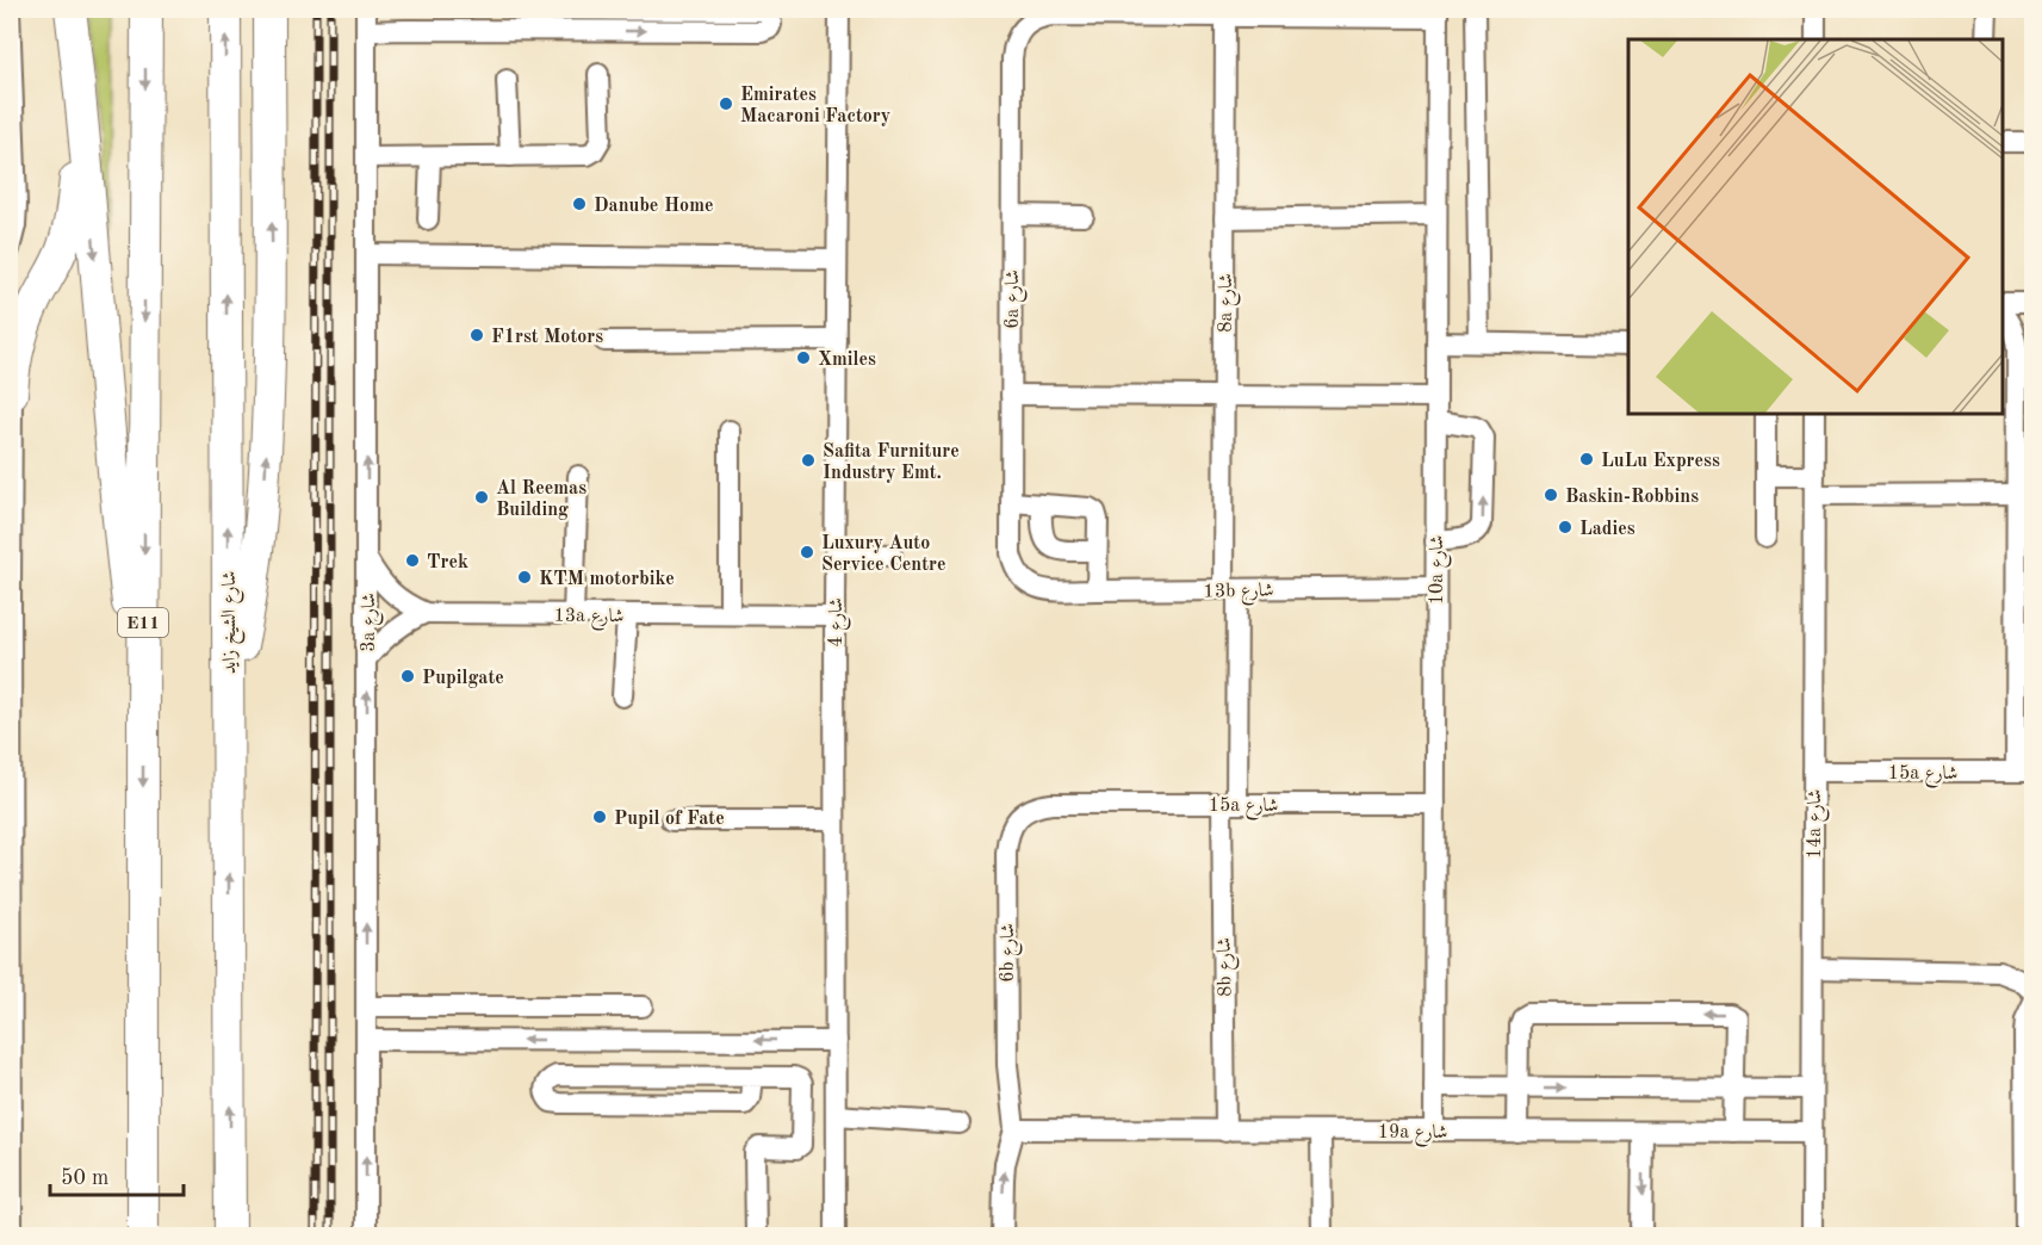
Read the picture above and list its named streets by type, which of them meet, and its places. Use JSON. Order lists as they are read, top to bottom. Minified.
{"streets":{"highway":["E11","شارع الشيخ زايد"],"street":["6a شارع","8a شارع","10a شارع","13b شارع","13a شارع","3a شارع","شارع 4","15a شارع","14a شارع","6b شارع","8b شارع","19a شارع"]},"crossings":[["6a شارع","8a شارع"],["6a شارع","13b شارع"],["8a شارع","13b شارع"],["8a شارع","8b شارع"],["10a شارع","13b شارع"],["10a شارع","15a شارع"],["10a شارع","19a شارع"],["13b شارع","8b شارع"],["13a شارع","3a شارع"],["13a شارع","شارع 4"],["15a شارع","14a شارع"],["15a شارع","6b شارع"],["15a شارع","8b شارع"],["14a شارع","19a شارع"],["6b شارع","19a شارع"],["8b شارع","19a شارع"]],"one_way":["3a شارع"],"places":["Emirates Macaroni Factory","Danube Home","F1rst Motors","Xmiles","LuLu Express","Safita Furniture Industry Emt.","Baskin-Robbins","Al Reemas Building","Ladies","Luxury Auto Service Centre","Trek","KTM motorbike","Pupilgate","Pupil of Fate"],"scale_bar":"50 m"}
